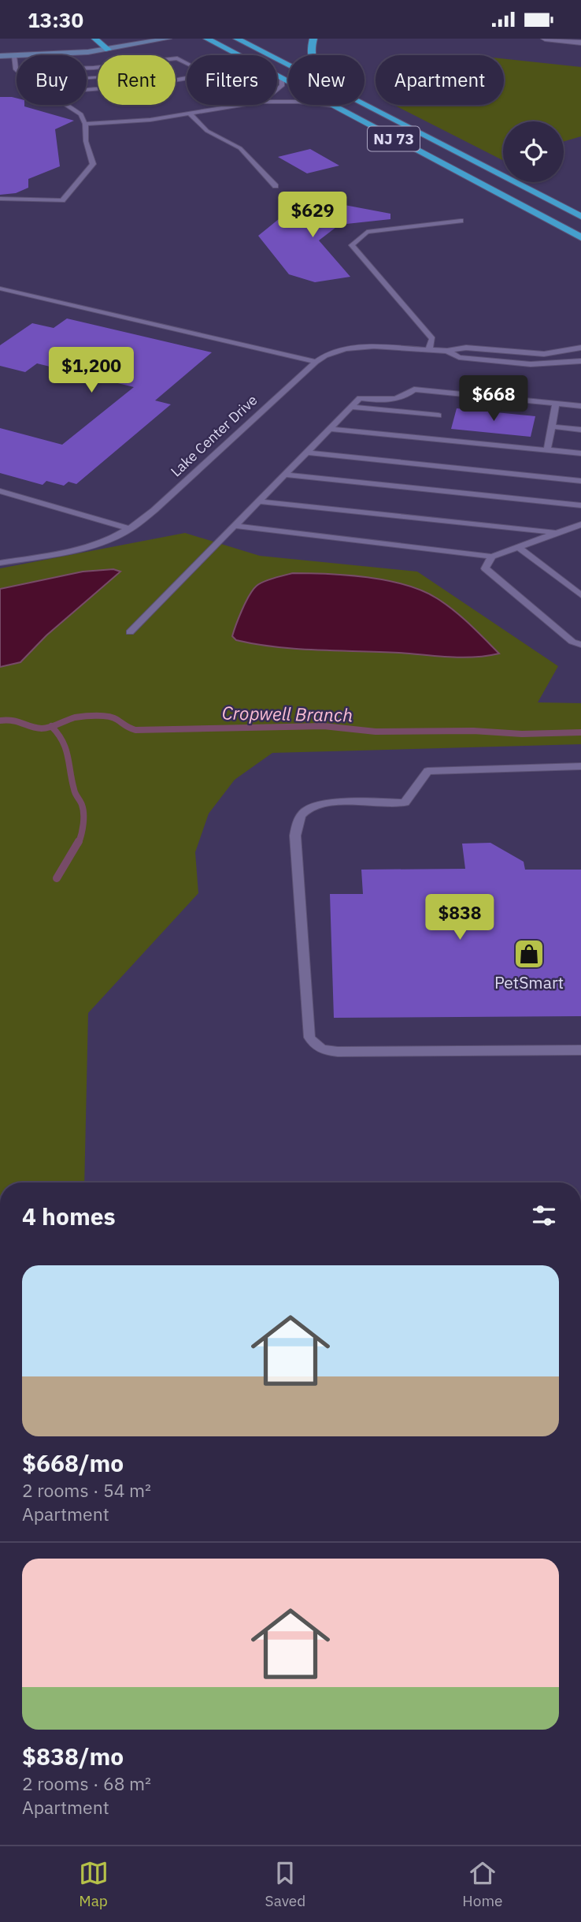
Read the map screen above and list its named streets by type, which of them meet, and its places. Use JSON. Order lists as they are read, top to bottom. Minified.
{"streets":{"highway":["NJ 73"],"lane":["Lake Center Drive"]},"water":["Cropwell Branch"],"places":{"shop":["PetSmart"]},"page":{"status":"13:30","chip":["Buy","Rent","Filters","New","Apartment"],"price":["$629","$1,200","$668","$838"],"heading":"4 homes","list":[{"name":"$668/mo","note":"2 rooms · 54 m² · Apartment"},{"name":"$838/mo","note":"2 rooms · 68 m² · Apartment"}],"tabs":["Map","Saved","Home"]}}
